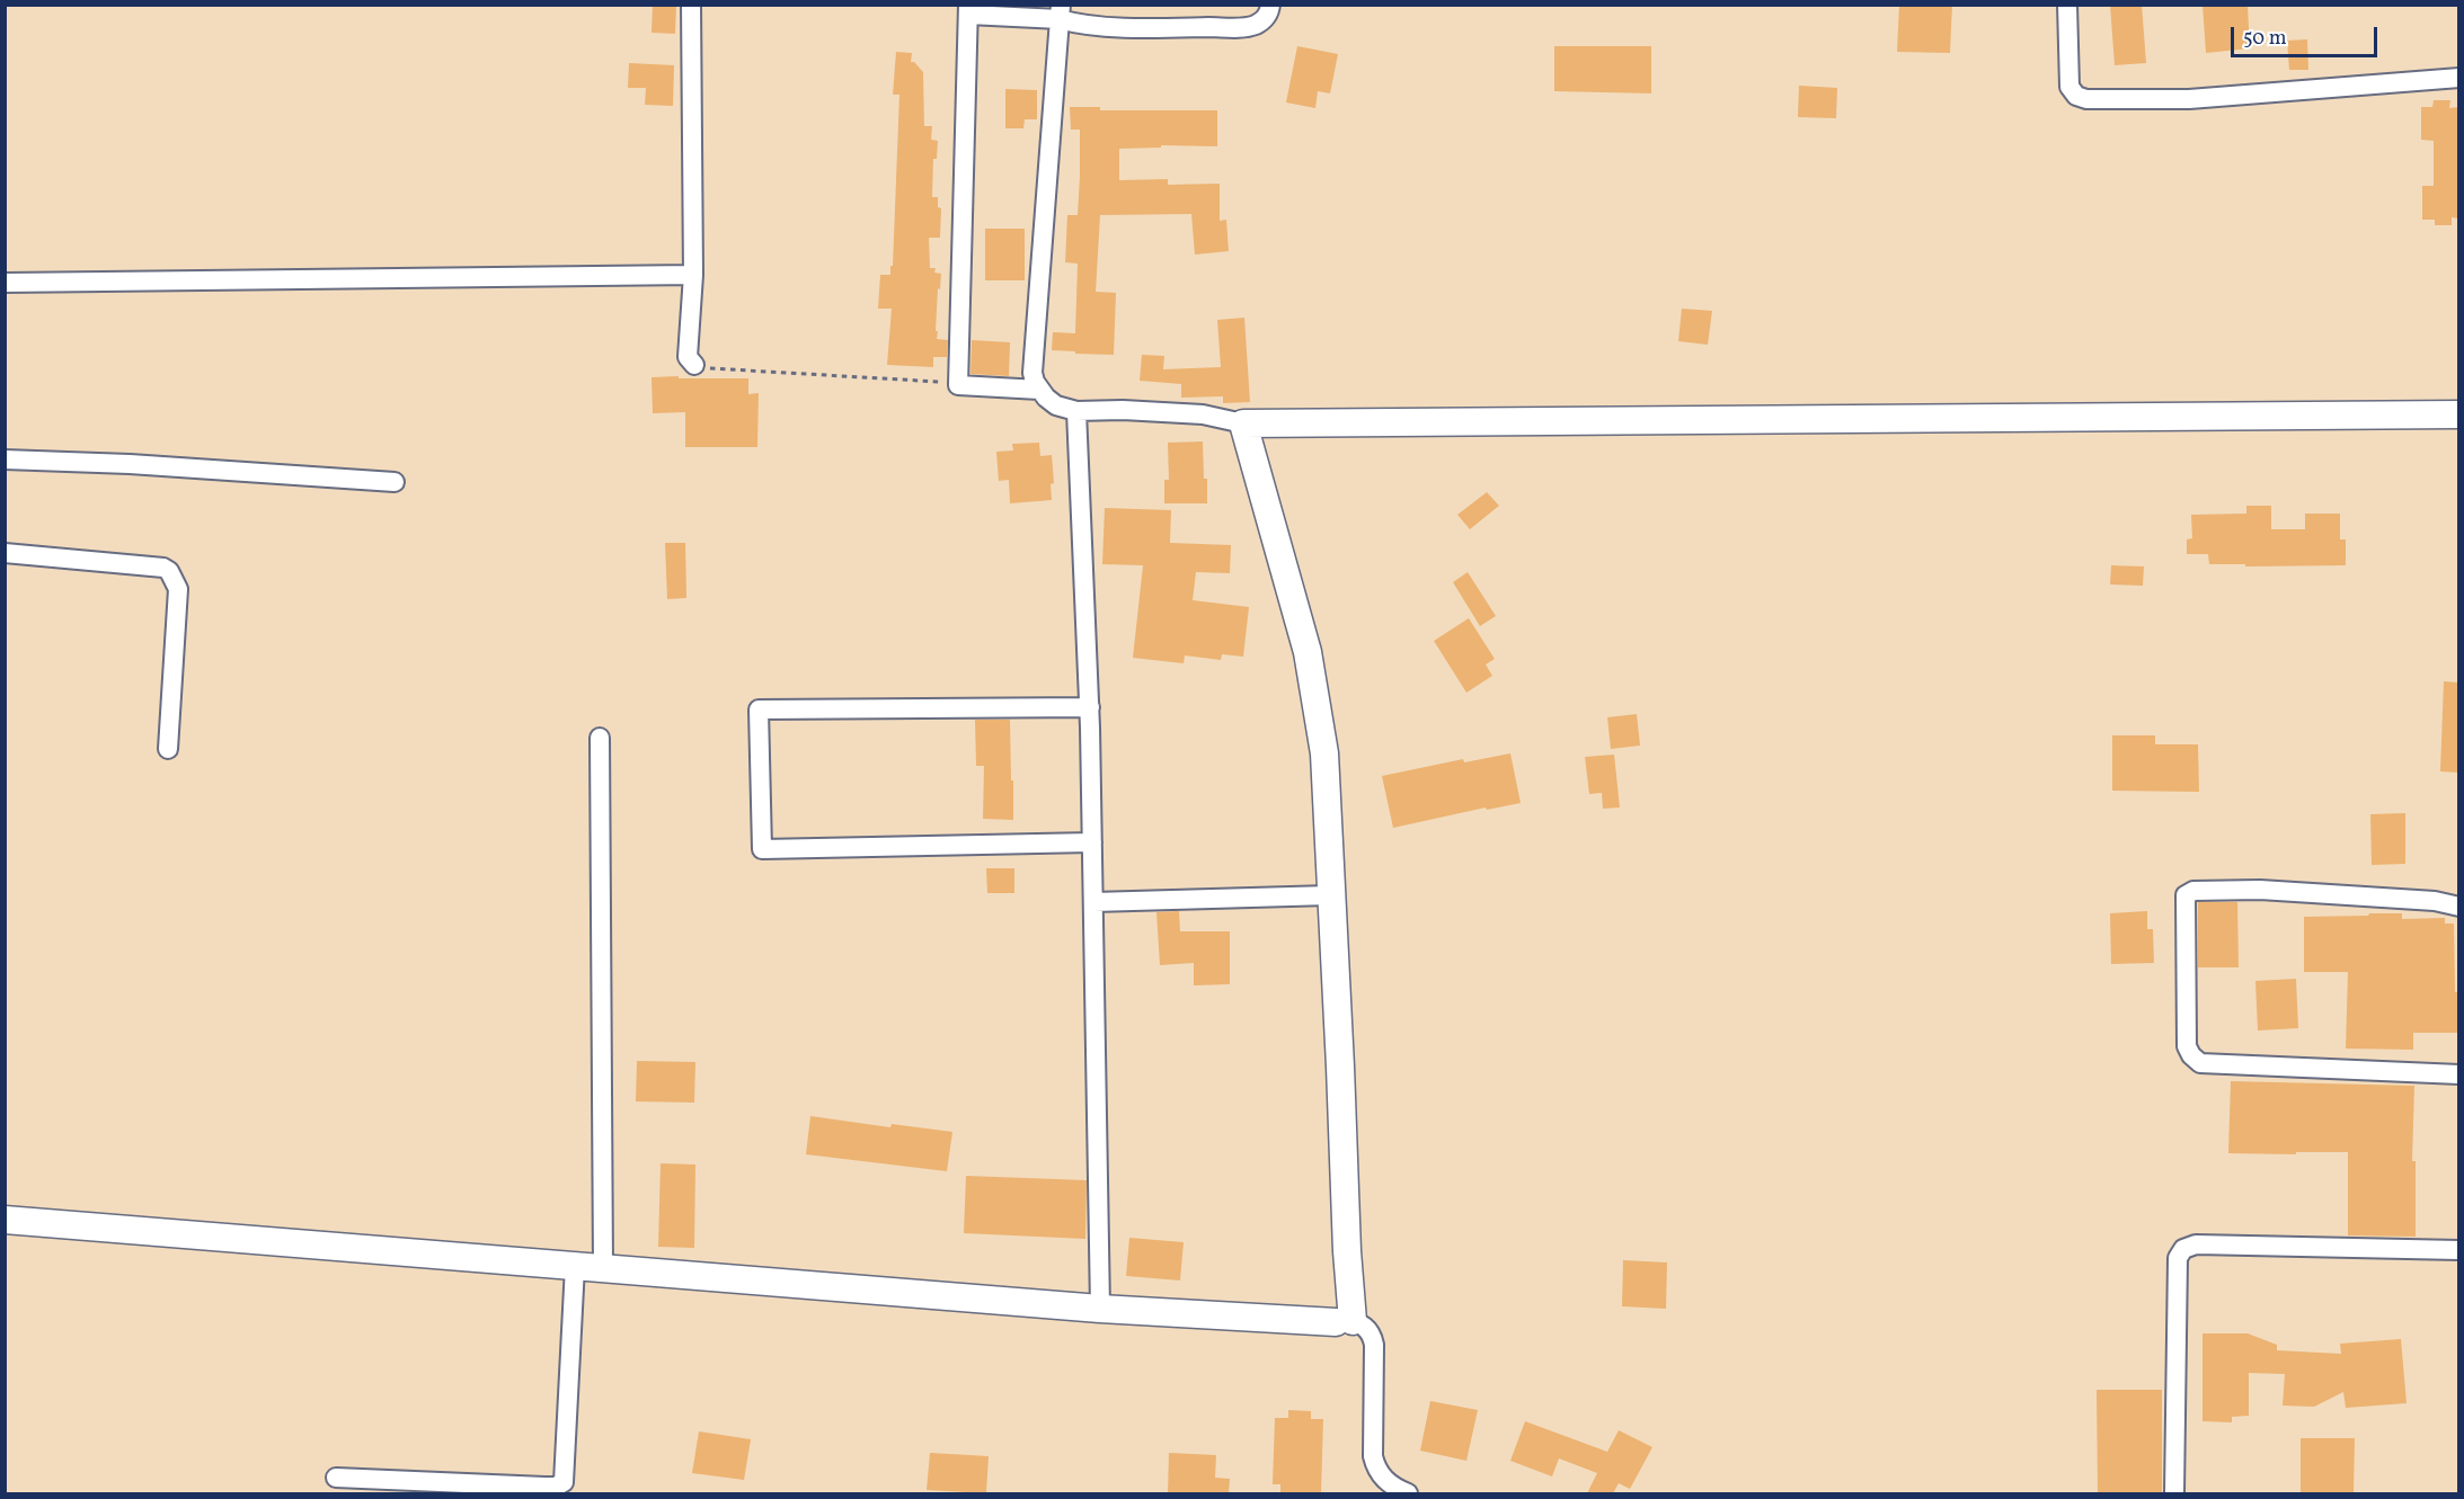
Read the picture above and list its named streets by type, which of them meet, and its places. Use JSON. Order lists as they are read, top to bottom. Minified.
{"scale_bar":"50 m"}
